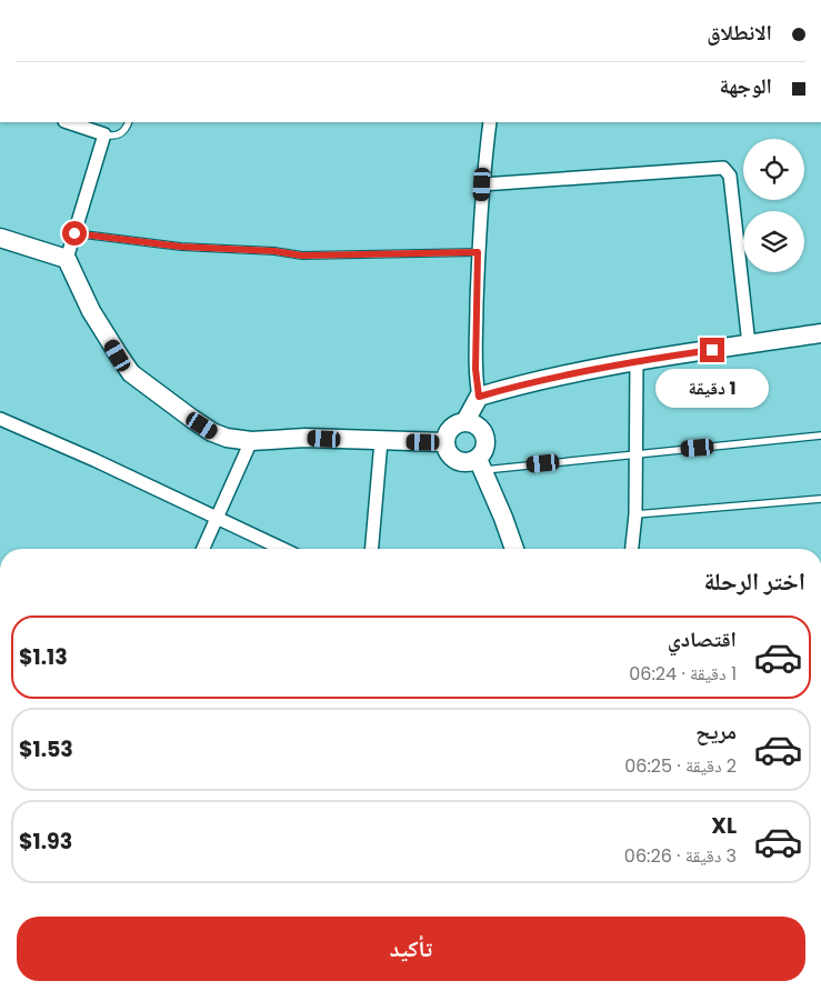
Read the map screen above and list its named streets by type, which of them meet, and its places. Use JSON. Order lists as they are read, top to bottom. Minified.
{"page":{"banner":["الانطلاق","الوجهة"],"bubble":"1 دقيقة","heading":"اختر الرحلة","list":[{"name":"اقتصادي","note":"1 دقيقة · 06:24","value":"$1.13"},{"name":"مريح","note":"2 دقيقة · 06:25","value":"$1.53"},{"name":"XL","note":"3 دقيقة · 06:26","value":"$1.93"}],"buttons":"تأكيد"}}
